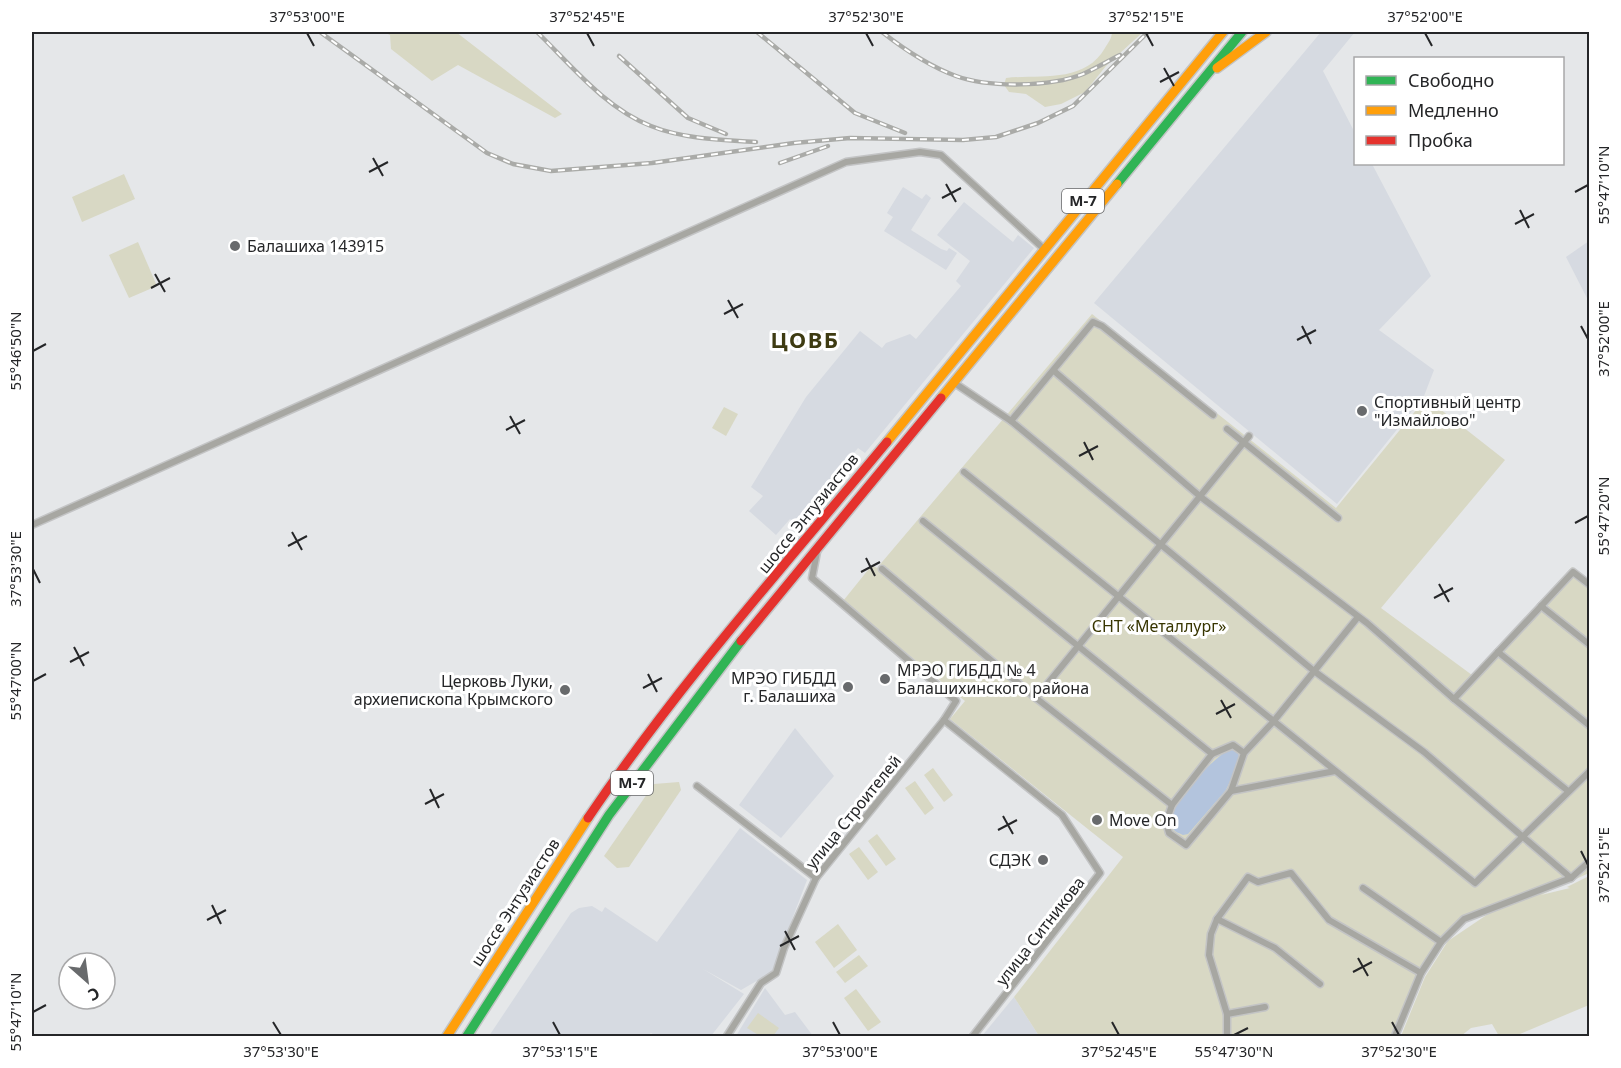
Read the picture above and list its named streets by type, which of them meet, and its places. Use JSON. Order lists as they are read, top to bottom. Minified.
{"streets":{"main road":["М-7","шоссе Энтузиастов"],"street":["улица Строителей","улица Ситникова"]},"crossings":[["шоссе Энтузиастов","улица Строителей"],["улица Строителей","улица Ситникова"]],"districts":["ЦОВБ"],"parks":["СНТ «Металлург»"],"places":["Балашиха 143915","Спортивный центр \"Измайлово\"","МРЭО ГИБДД № 4 Балашихинского района","МРЭО ГИБДД г. Балашиха","Церковь Луки, архиепископа Крымского","Move On","СДЭК"],"legend":["Свободно","Медленно","Пробка"],"north":"bottom right","coordinates":["37°53'00\"E","37°52'45\"E","37°52'30\"E","37°52'15\"E","37°52'00\"E","55°47'10\"N","55°46'50\"N","55°47'20\"N","37°53'30\"E","55°47'00\"N","37°53'15\"E","55°47'30\"N"]}
